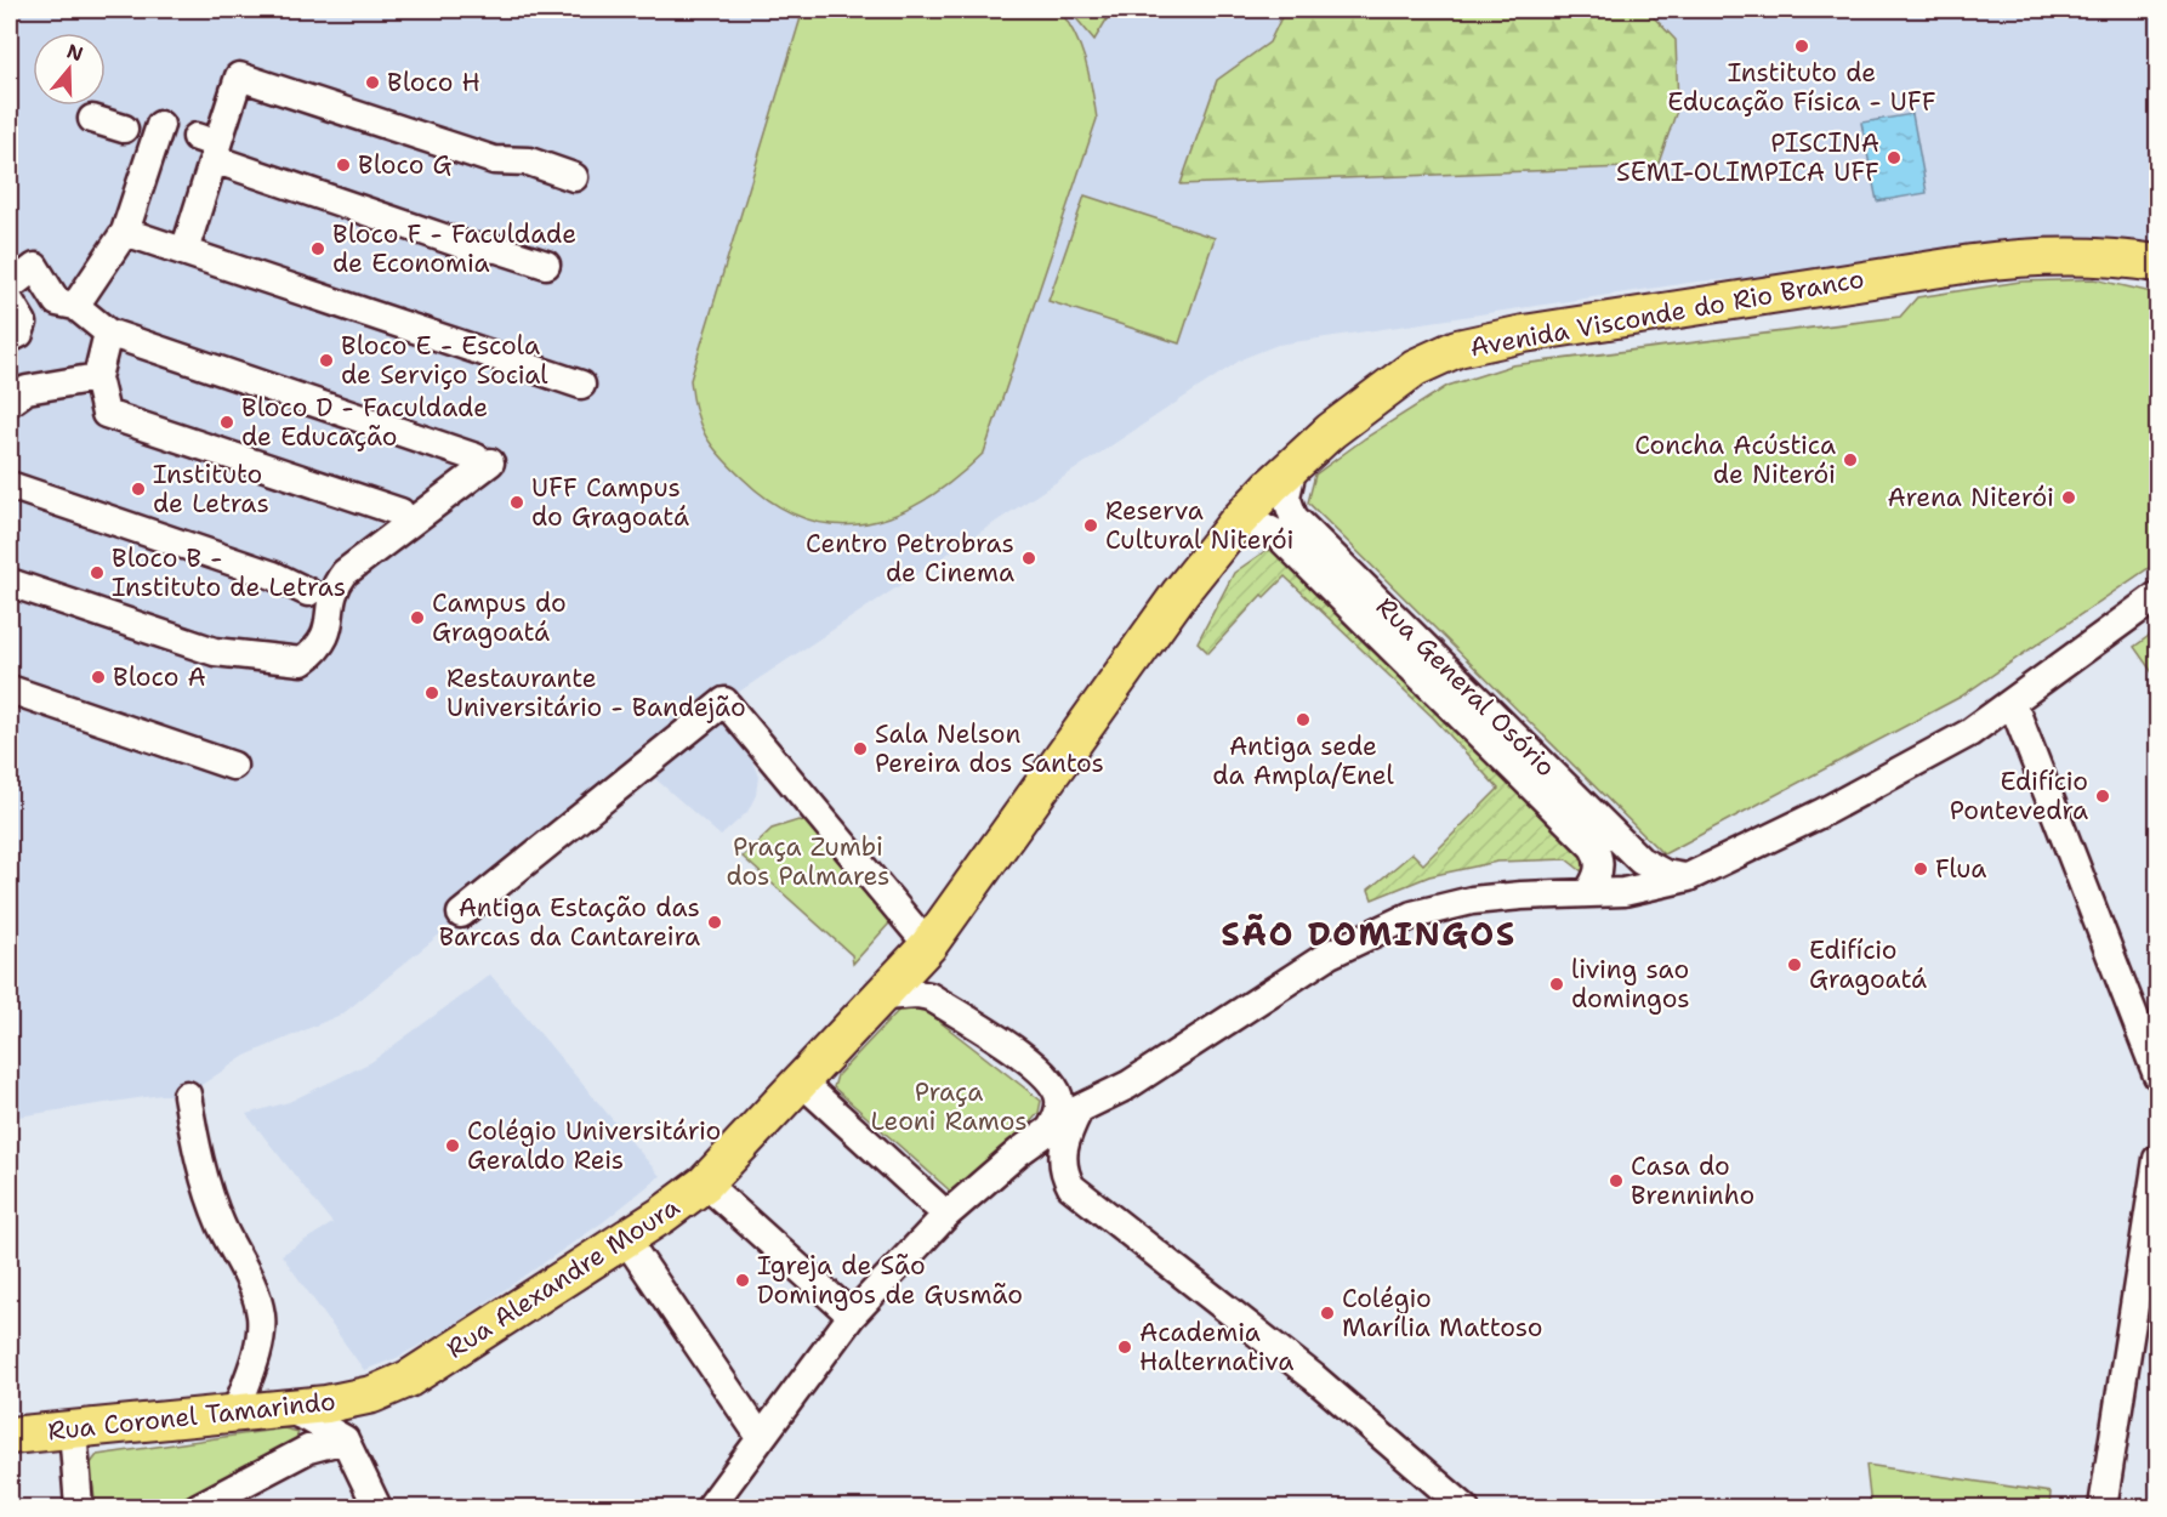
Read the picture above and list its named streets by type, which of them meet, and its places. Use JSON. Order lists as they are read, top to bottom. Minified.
{"streets":{"main road":["Avenida Visconde do Rio Branco","Rua Alexandre Moura","Rua Coronel Tamarindo"],"street":["Rua General Osório"]},"crossings":[["Avenida Visconde do Rio Branco","Rua General Osório"],["Rua Alexandre Moura","Rua Coronel Tamarindo"]],"districts":["SÃO DOMINGOS"],"parks":["Praça Zumbi dos Palmares","Praça Leoni Ramos"],"places":["Instituto de Educação Física - UFF","Bloco H","PISCINA SEMI-OLIMPICA UFF","Bloco G","Bloco F - Faculdade de Economia","Bloco E - Escola de Serviço Social","Bloco D - Faculdade de Educação","Concha Acústica de Niterói","Instituto de Letras","Arena Niterói","UFF Campus do Gragoatá","Reserva Cultural Niterói","Centro Petrobras de Cinema","Bloco B - Instituto de Letras","Campus do Gragoatá","Bloco A","Restaurante Universitário - Bandejão","Antiga sede da Ampla/Enel","Sala Nelson Pereira dos Santos","Edifício Pontevedra","Flua","Antiga Estação das Barcas da Cantareira","Edifício Gragoatá","living sao domingos","Colégio Universitário Geraldo Reis","Casa do Brenninho","Igreja de São Domingos de Gusmão","Colégio Marília Mattoso","Academia Halternativa"],"north":"top"}
